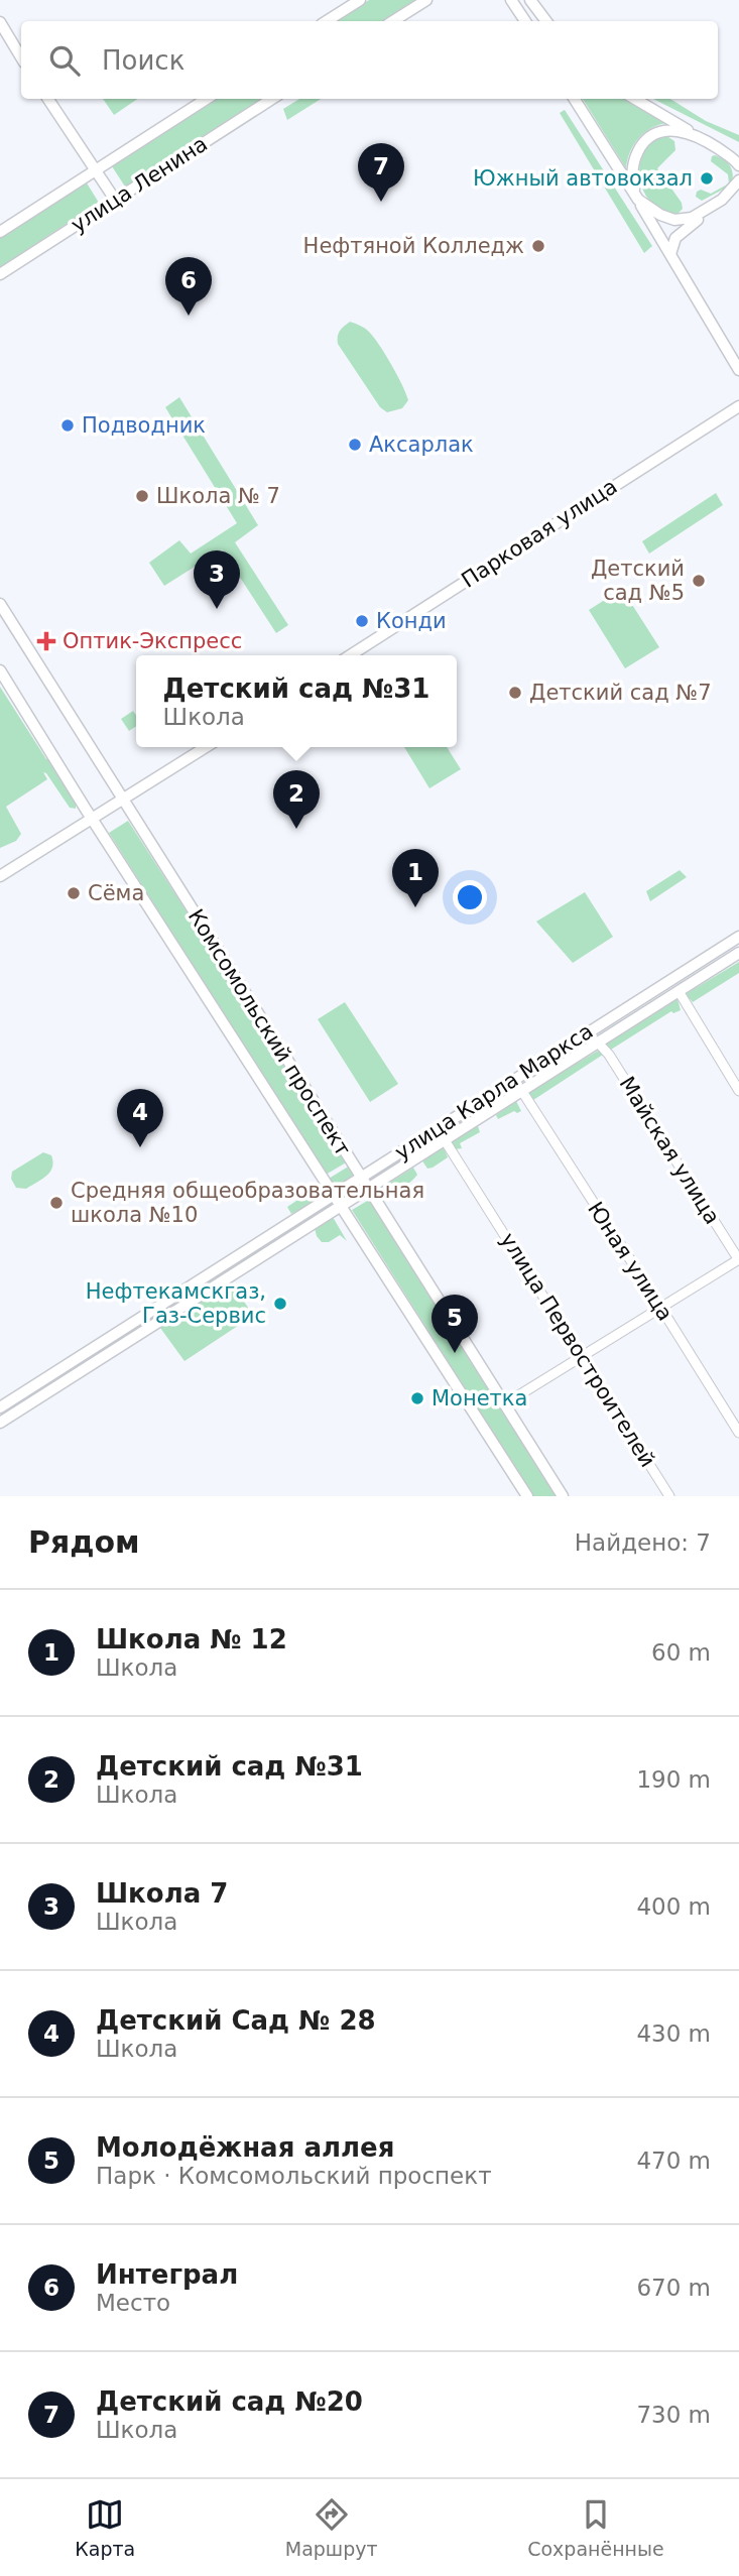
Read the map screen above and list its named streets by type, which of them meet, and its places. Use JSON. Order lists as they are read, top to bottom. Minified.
{"streets":{"main road":["улица Ленина","Парковая улица","Комсомольский проспект","улица Карла Маркса"],"street":["Майская улица","Юная улица","улица Первостроителей"]},"crossings":[["Комсомольский проспект","улица Карла Маркса"],["улица Карла Маркса","Майская улица"],["улица Карла Маркса","Юная улица"],["улица Карла Маркса","улица Первостроителей"]],"places":{"other":["Южный автовокзал","Нефтяной Колледж","Подводник","Аксарлак","Школа № 7","Детский сад №5","Конди","Детский сад №7","Сёма","Средняя общеобразовательная школа №10","Нефтекамскгаз, Газ-Сервис","Монетка"],"health":["Оптик-Экспресс"]},"page":{"search":"Поиск","pins":["7","6","3","2","1","4","5"],"popup":["Детский сад №31","Школа"],"heading":["Рядом","Найдено: 7"],"list":[{"mark":"1","name":"Школа № 12","note":"Школа","value":"60 m"},{"mark":"2","name":"Детский сад №31","note":"Школа","value":"190 m"},{"mark":"3","name":"Школа 7","note":"Школа","value":"400 m"},{"mark":"4","name":"Детский Сад № 28","note":"Школа","value":"430 m"},{"mark":"5","name":"Молодёжная аллея","note":"Парк · Комсомольский проспект","value":"470 m"},{"mark":"6","name":"Интеграл","note":"Место","value":"670 m"},{"mark":"7","name":"Детский сад №20","note":"Школа","value":"730 m"}],"nav":["Карта","Маршрут","Сохранённые"]}}
